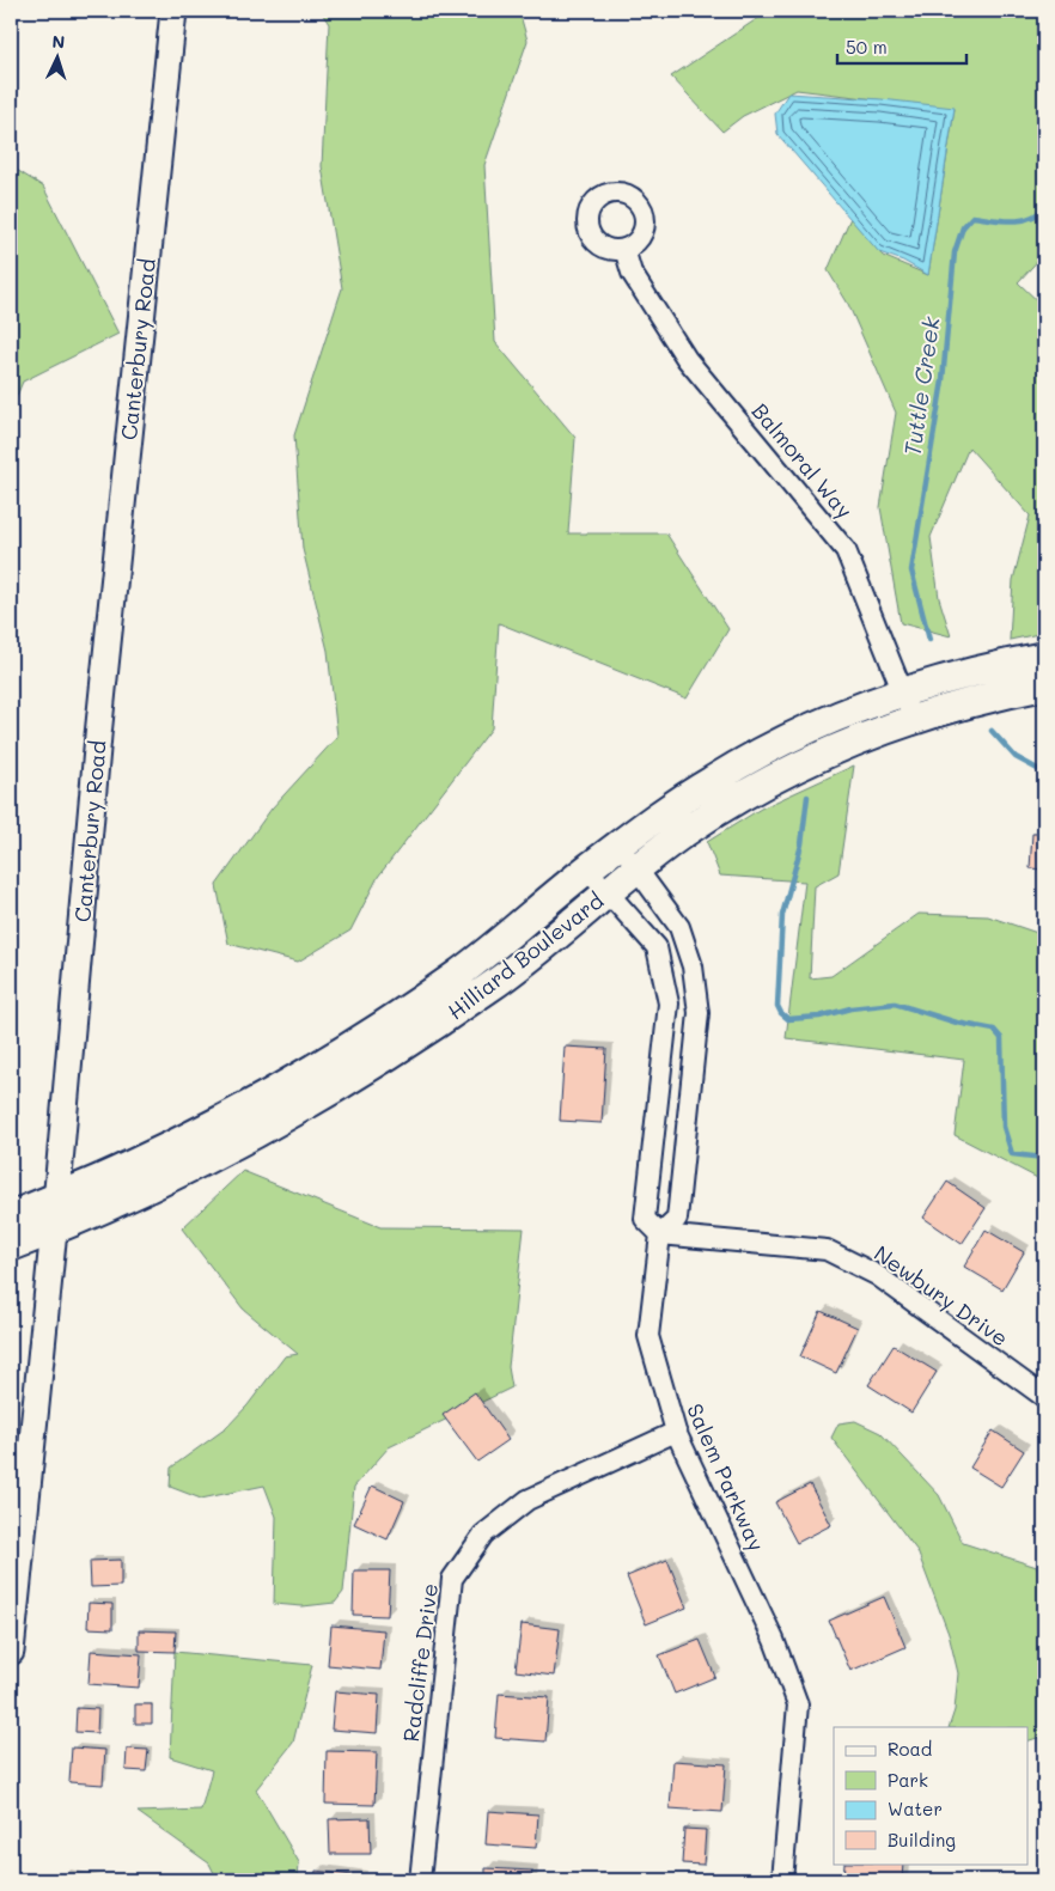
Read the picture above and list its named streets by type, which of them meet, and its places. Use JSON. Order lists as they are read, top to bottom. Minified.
{"streets":{"main road":["Hilliard Boulevard"],"street":["Canterbury Road","Balmoral Way","Newbury Drive","Salem Parkway","Radcliffe Drive"]},"crossings":[["Canterbury Road","Hilliard Boulevard"],["Balmoral Way","Hilliard Boulevard"],["Newbury Drive","Salem Parkway"],["Salem Parkway","Radcliffe Drive"]],"water":["Tuttle Creek"],"legend":["Road","Park","Water","Building"],"scale_bar":"50 m","north":"top"}
